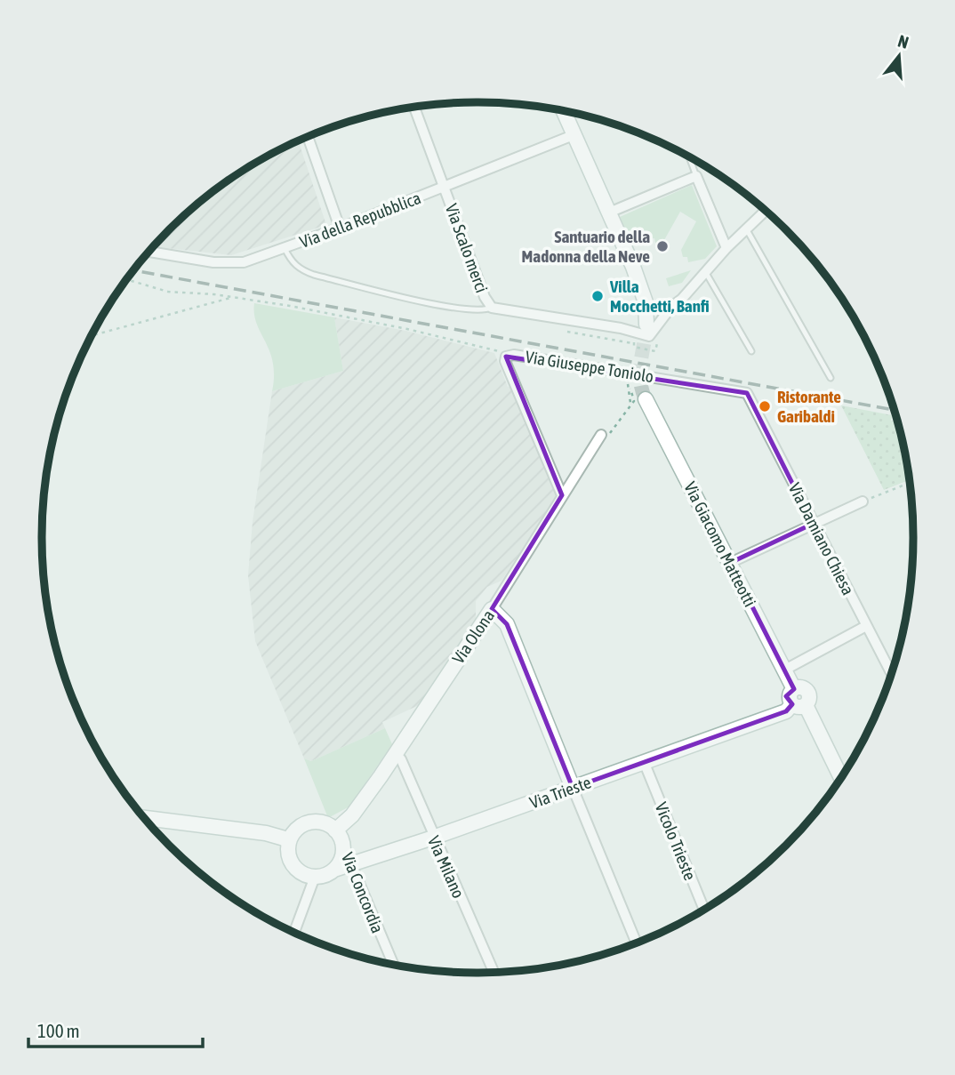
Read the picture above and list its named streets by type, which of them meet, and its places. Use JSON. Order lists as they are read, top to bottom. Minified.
{"streets":{"street":["Via della Repubblica","Via Scalo merci","Via Giuseppe Toniolo","Via Damiano Chiesa","Via Giacomo Matteotti","Via Olona","Via Trieste","Vicolo Trieste","Via Milano","Via Concordia"]},"crossings":[["Via della Repubblica","Via Scalo merci"],["Via Giuseppe Toniolo","Via Damiano Chiesa"],["Via Giuseppe Toniolo","Via Olona"],["Via Giacomo Matteotti","Via Trieste"],["Via Olona","Via Trieste"],["Via Olona","Via Milano"],["Via Olona","Via Concordia"],["Via Trieste","Vicolo Trieste"],["Via Trieste","Via Milano"],["Via Trieste","Via Concordia"]],"places":["Santuario della Madonna della Neve","Villa Mocchetti, Banfi","Ristorante Garibaldi"],"scale_bar":"100 m","north":"top"}
